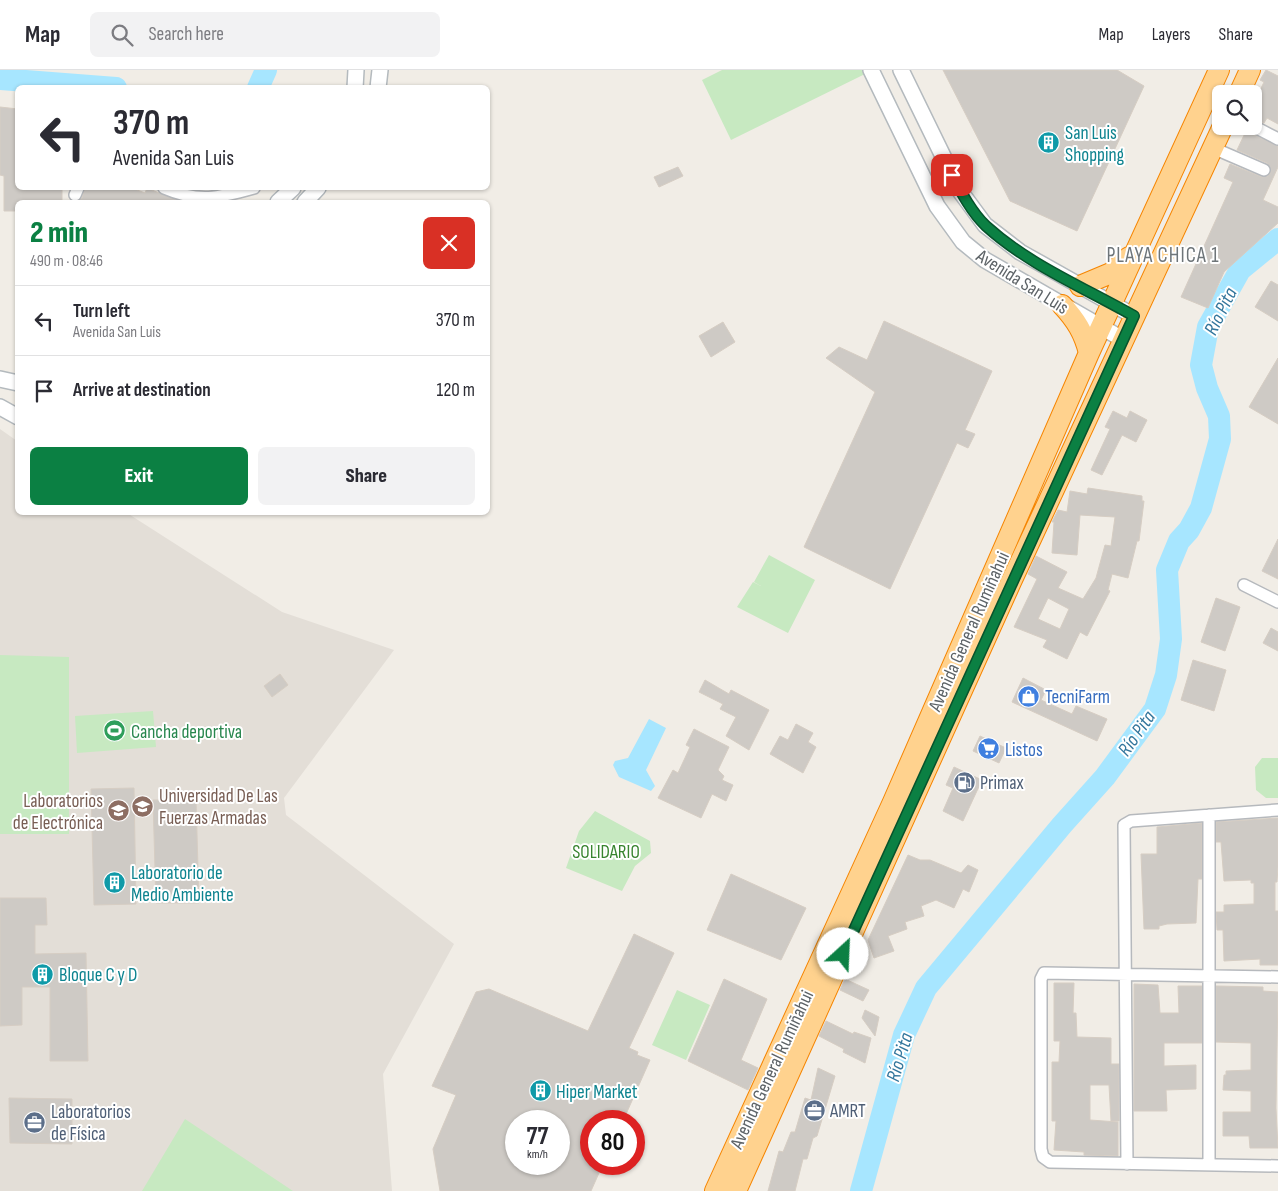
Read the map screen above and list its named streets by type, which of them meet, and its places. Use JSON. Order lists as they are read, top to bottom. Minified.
{"streets":{"highway":["Avenida General Rumiñahui"],"main road":["Avenida San Luis"]},"crossings":[["Avenida San Luis","Avenida General Rumiñahui"]],"districts":["PLAYA CHICA 1"],"water":["Río Pita"],"parks":["SOLIDARIO"],"places":{"building":["San Luis Shopping","Laboratorio de Medio Ambiente","Bloque C y D","Hiper Market"],"shop":["TecniFarm"],"sports":["Cancha deportiva"],"supermarket":["Listos"],"fuel station":["Primax"],"school or university":["Universidad De Las Fuerzas Armadas","Laboratorios de Electrónica"],"office":["AMRT","Laboratorios de Física"]},"page":{"header":"Map","search":"Search here","nav":["Map","Layers","Share"],"turn":["370 m","Avenida San Luis"],"heading":["2 min","490 m · 08:46"],"list":[{"name":"Turn left","note":"Avenida San Luis","value":"370 m"},{"name":"Arrive at destination","value":"120 m"}],"buttons":["Exit","Share"],"speed":"77 km/h","limit":"80"}}
